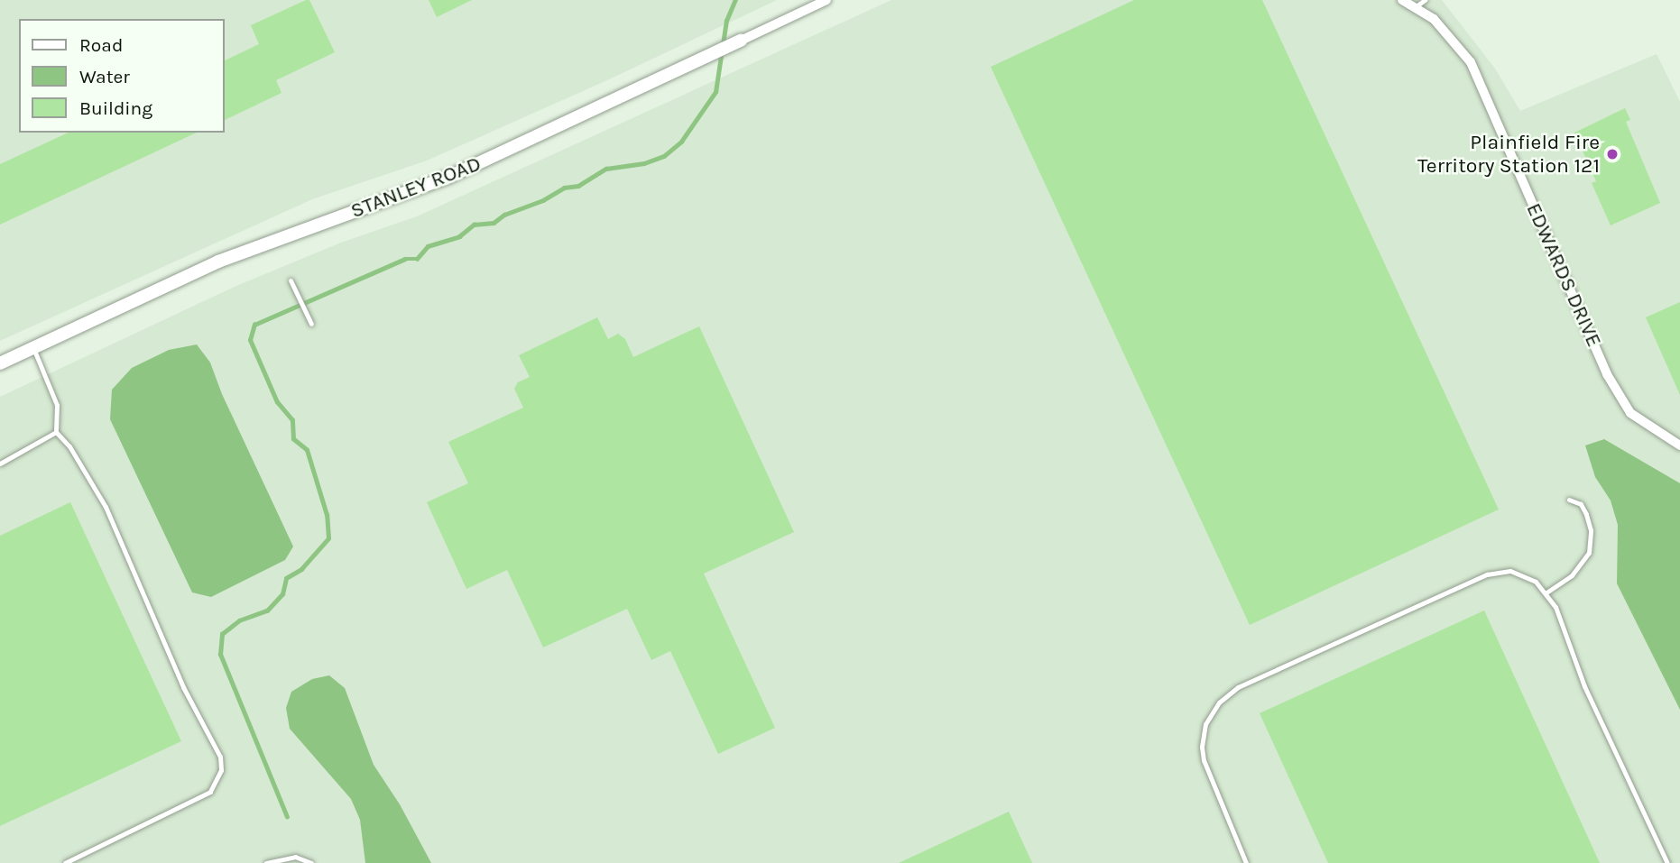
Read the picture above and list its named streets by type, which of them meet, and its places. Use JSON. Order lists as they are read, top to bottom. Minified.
{"streets":{"street":["STANLEY ROAD","EDWARDS DRIVE"]},"places":["Plainfield Fire Territory Station 121"],"legend":["Road","Water","Building"]}
